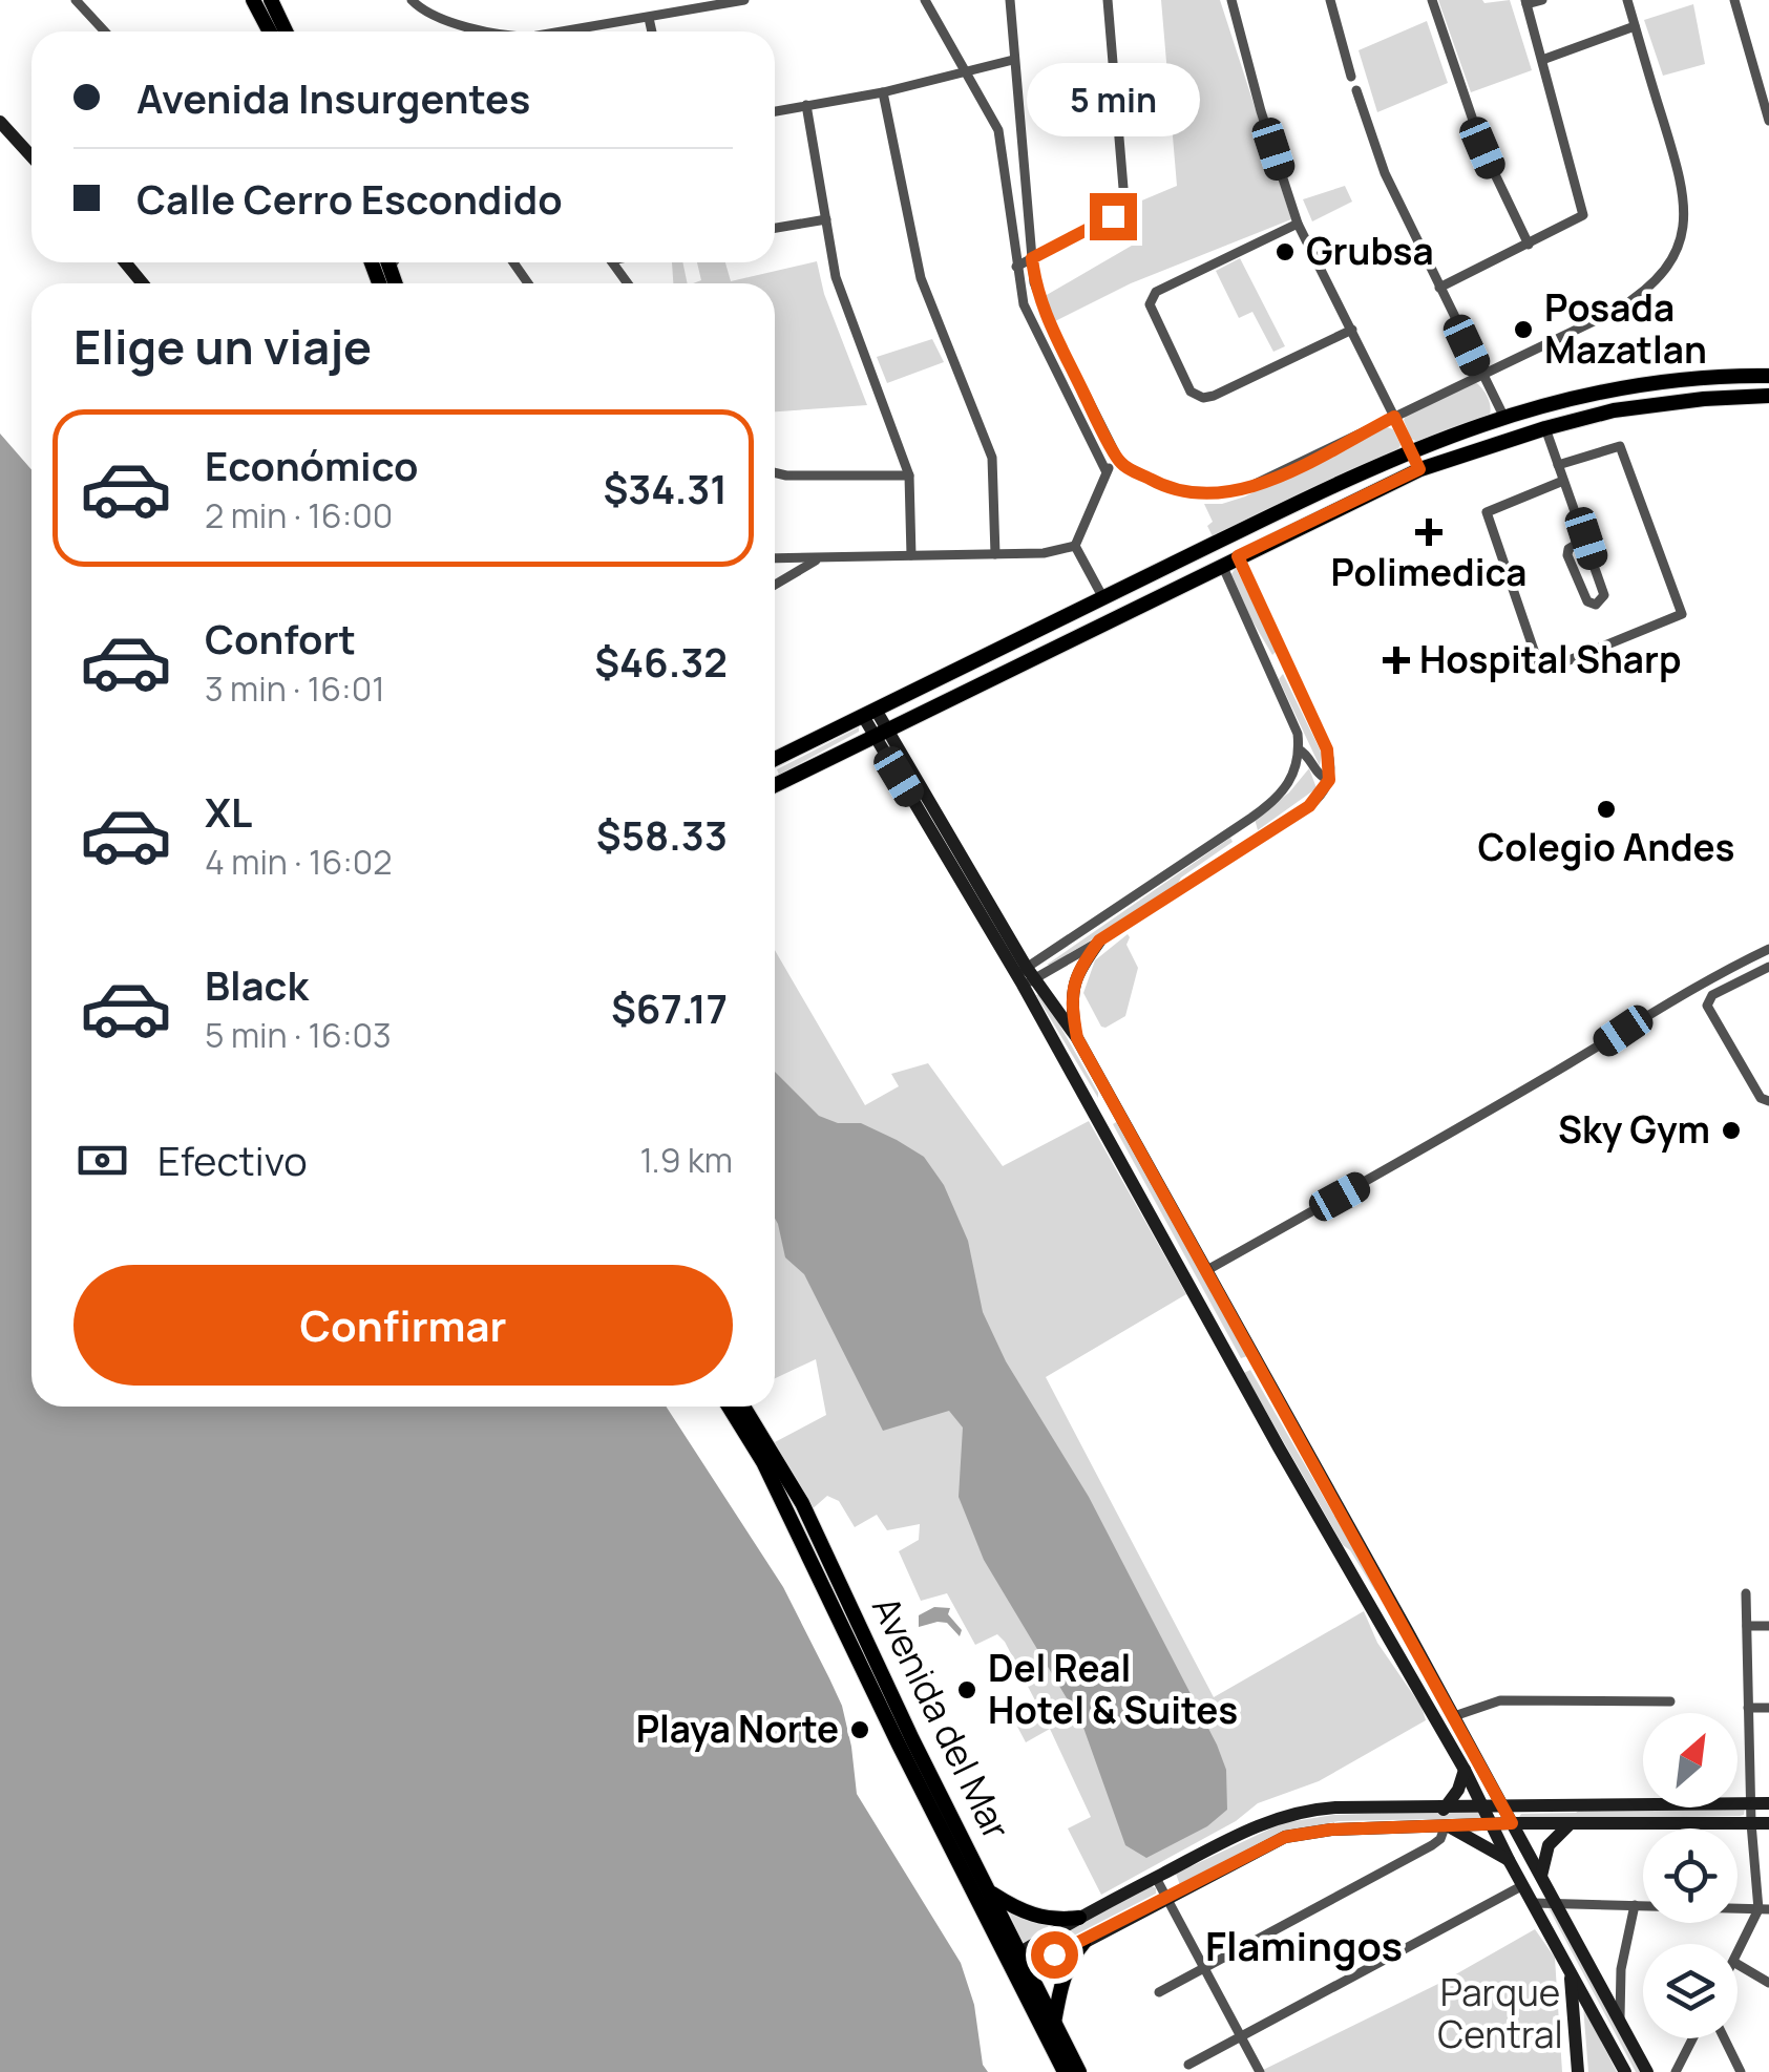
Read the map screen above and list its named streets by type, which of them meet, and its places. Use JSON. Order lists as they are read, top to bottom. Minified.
{"streets":{"main road":["Avenida del Mar"]},"districts":["Flamingos"],"parks":["Parque Central"],"places":{"other":["Grubsa","Posada Mazatlan","Colegio Andes","Sky Gym","Del Real Hotel & Suites","Playa Norte"],"health":["Polimedica","Hospital Sharp"]},"north":"top right","page":{"banner":["Avenida Insurgentes","Calle Cerro Escondido"],"bubble":"5 min","heading":"Elige un viaje","list":[{"name":"Económico","note":"2 min · 16:00","value":"$34.31"},{"name":"Confort","note":"3 min · 16:01","value":"$46.32"},{"name":"XL","note":"4 min · 16:02","value":"$58.33"},{"name":"Black","note":"5 min · 16:03","value":"$67.17"}],"pay":["Efectivo","1.9 km"],"buttons":"Confirmar"}}
